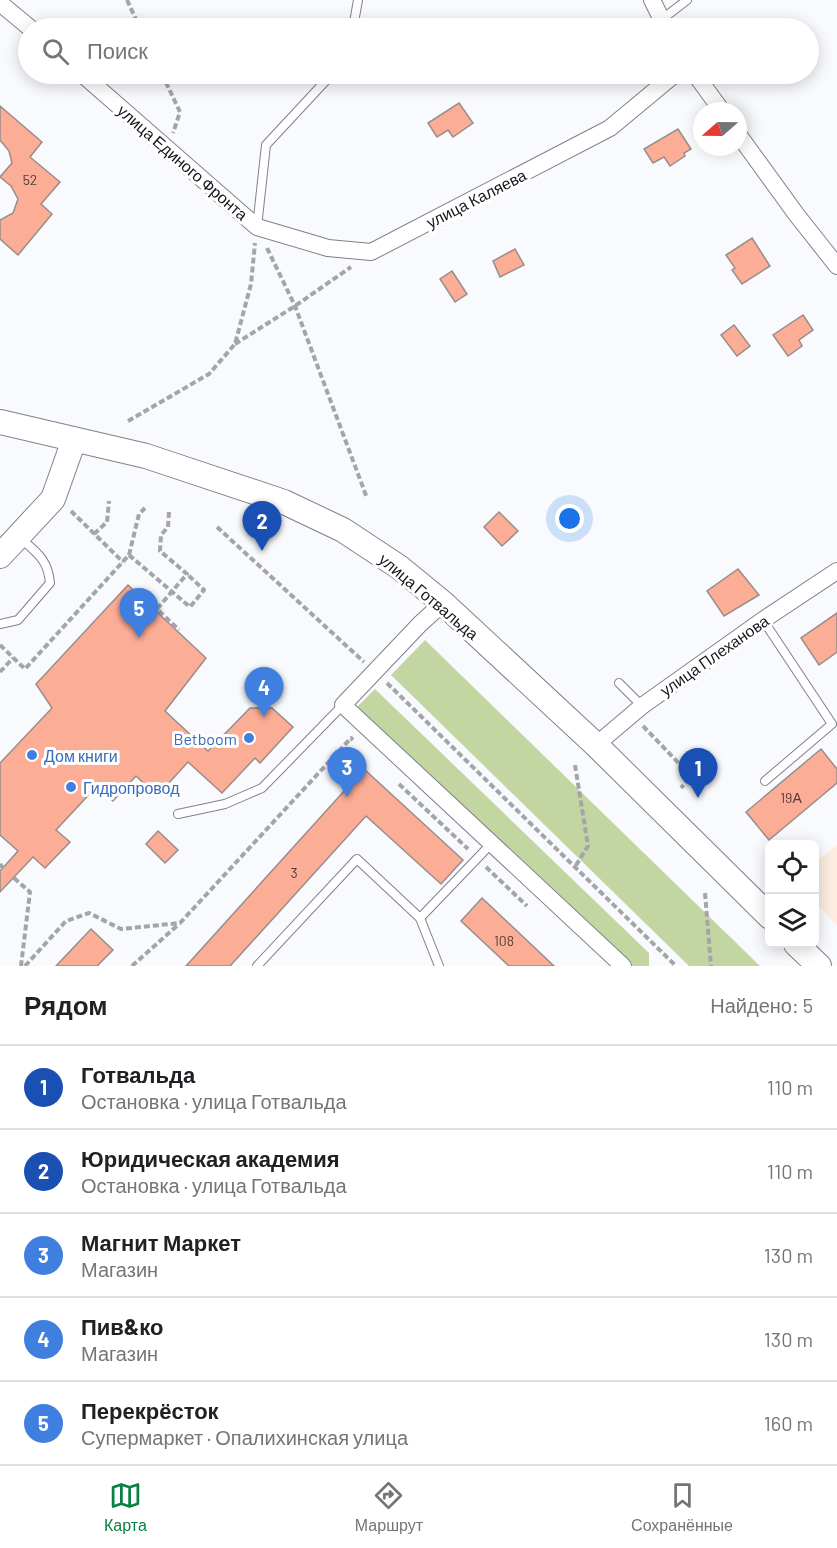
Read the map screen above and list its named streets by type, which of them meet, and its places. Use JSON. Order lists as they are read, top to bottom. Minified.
{"streets":{"main road":["улица Готвальда"],"street":["улица Единого Фронта","улица Каляева","улица Плеханова"]},"crossings":[["улица Готвальда","улица Плеханова"]],"places":["Betboom","Дом книги","Гидропровод"],"house_numbers":["52","19А","3","108"],"north":"left","page":{"search":"Поиск","pins":["2","5","4","3","1"],"heading":["Рядом","Найдено: 5"],"list":[{"mark":"1","name":"Готвальда","note":"Остановка · улица Готвальда","value":"110 m"},{"mark":"2","name":"Юридическая академия","note":"Остановка · улица Готвальда","value":"110 m"},{"mark":"3","name":"Магнит Маркет","note":"Магазин","value":"130 m"},{"mark":"4","name":"Пив&ко","note":"Магазин","value":"130 m"},{"mark":"5","name":"Перекрёсток","note":"Супермаркет · Опалихинская улица","value":"160 m"}],"nav":["Карта","Маршрут","Сохранённые"]}}
